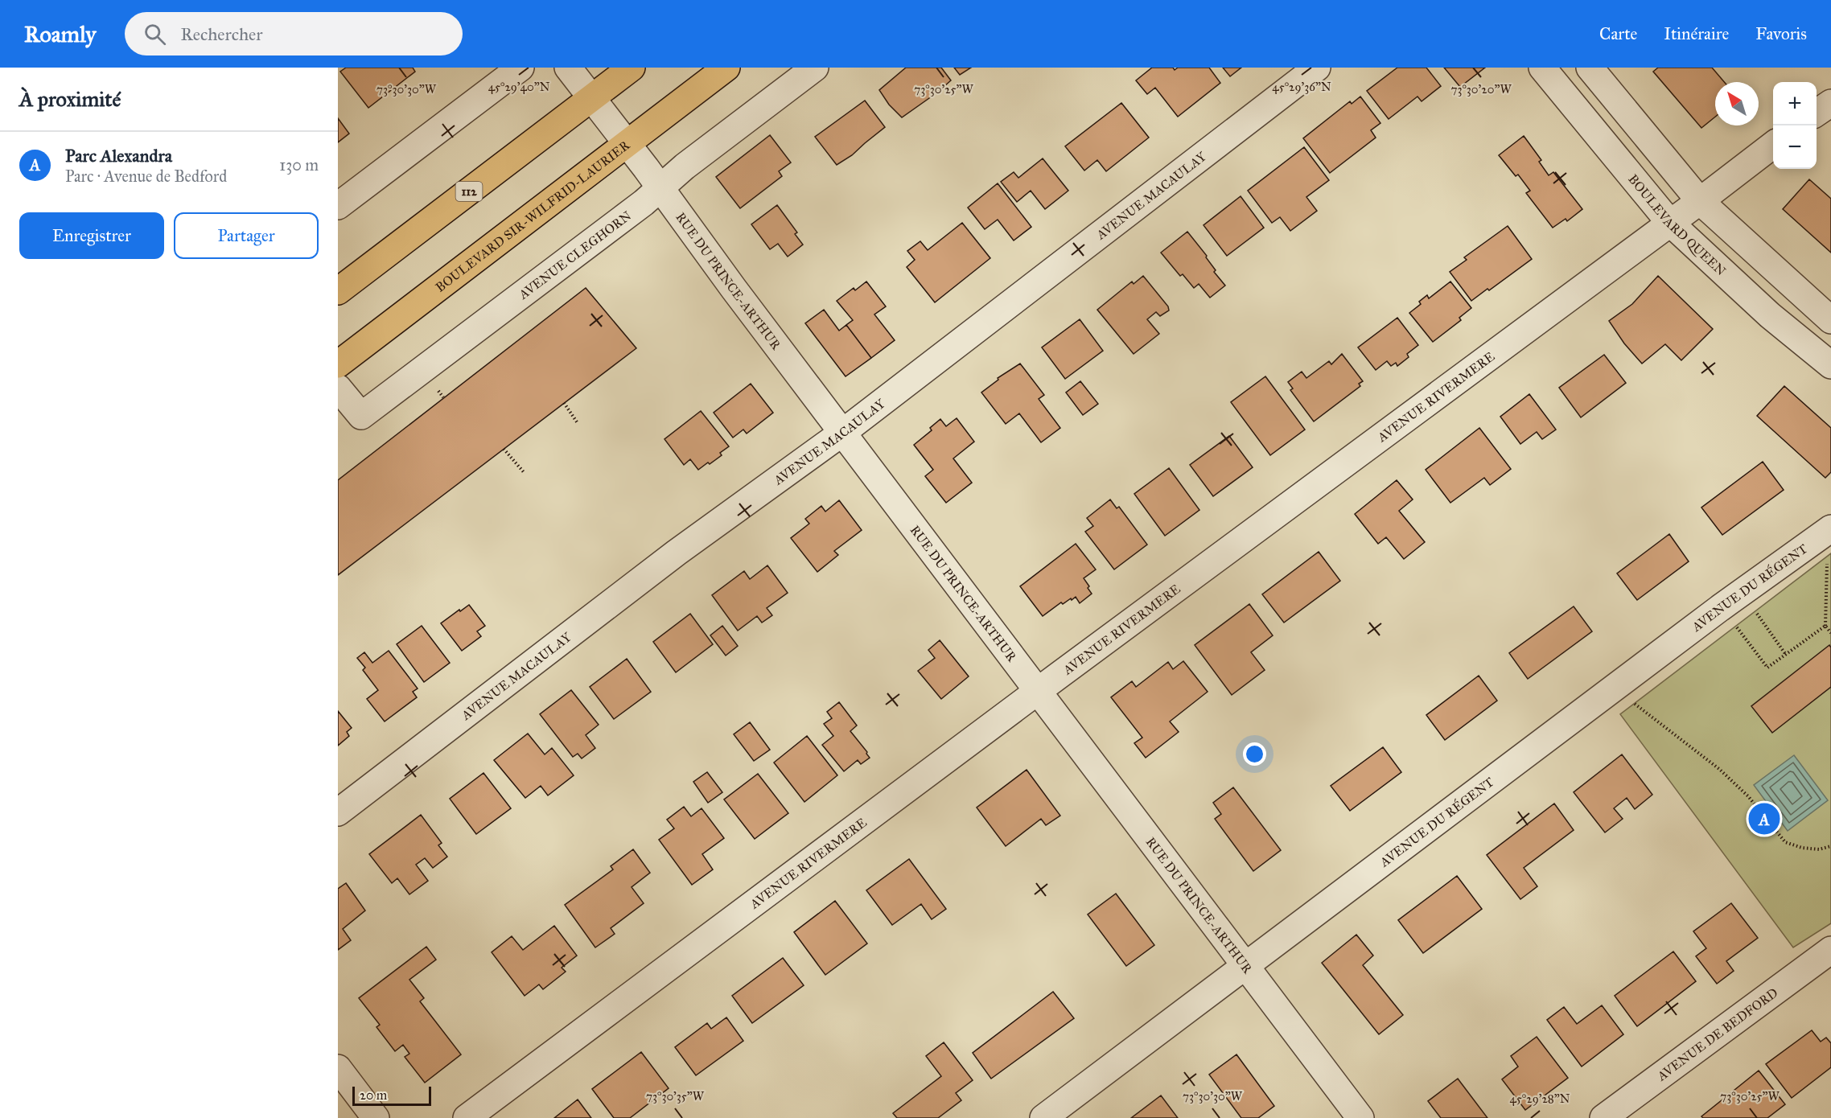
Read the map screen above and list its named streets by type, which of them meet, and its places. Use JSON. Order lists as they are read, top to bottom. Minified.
{"streets":{"main road":["112","BOULEVARD SIR-WILFRID-LAURIER"],"street":["AVENUE MACAULAY","BOULEVARD QUEEN","AVENUE CLEGHORN","RUE DU PRINCE-ARTHUR","AVENUE RIVERMERE","AVENUE DU RÉGENT","AVENUE DE BEDFORD"]},"crossings":[["112","RUE DU PRINCE-ARTHUR"],["AVENUE MACAULAY","RUE DU PRINCE-ARTHUR"],["BOULEVARD SIR-WILFRID-LAURIER","RUE DU PRINCE-ARTHUR"],["BOULEVARD QUEEN","AVENUE RIVERMERE"],["AVENUE CLEGHORN","RUE DU PRINCE-ARTHUR"],["RUE DU PRINCE-ARTHUR","AVENUE RIVERMERE"],["RUE DU PRINCE-ARTHUR","AVENUE DU RÉGENT"]],"scale_bar":"20 m","north":"top left","page":{"header":"Roamly","search":"Rechercher","nav":["Carte","Itinéraire","Favoris"],"heading":"À proximité","map_buttons":["+","−"],"list":[{"mark":"A","name":"Parc Alexandra","note":"Parc · Avenue de Bedford","value":"130 m"}],"buttons":["Enregistrer","Partager"],"pins":"A","scale":"20 m"},"coordinates":["45°29'40\"N","45°29'36\"N","73°30'25\"W","73°30'30\"W","73°30'20\"W","73°30'35\"W","45°29'28\"N"]}
